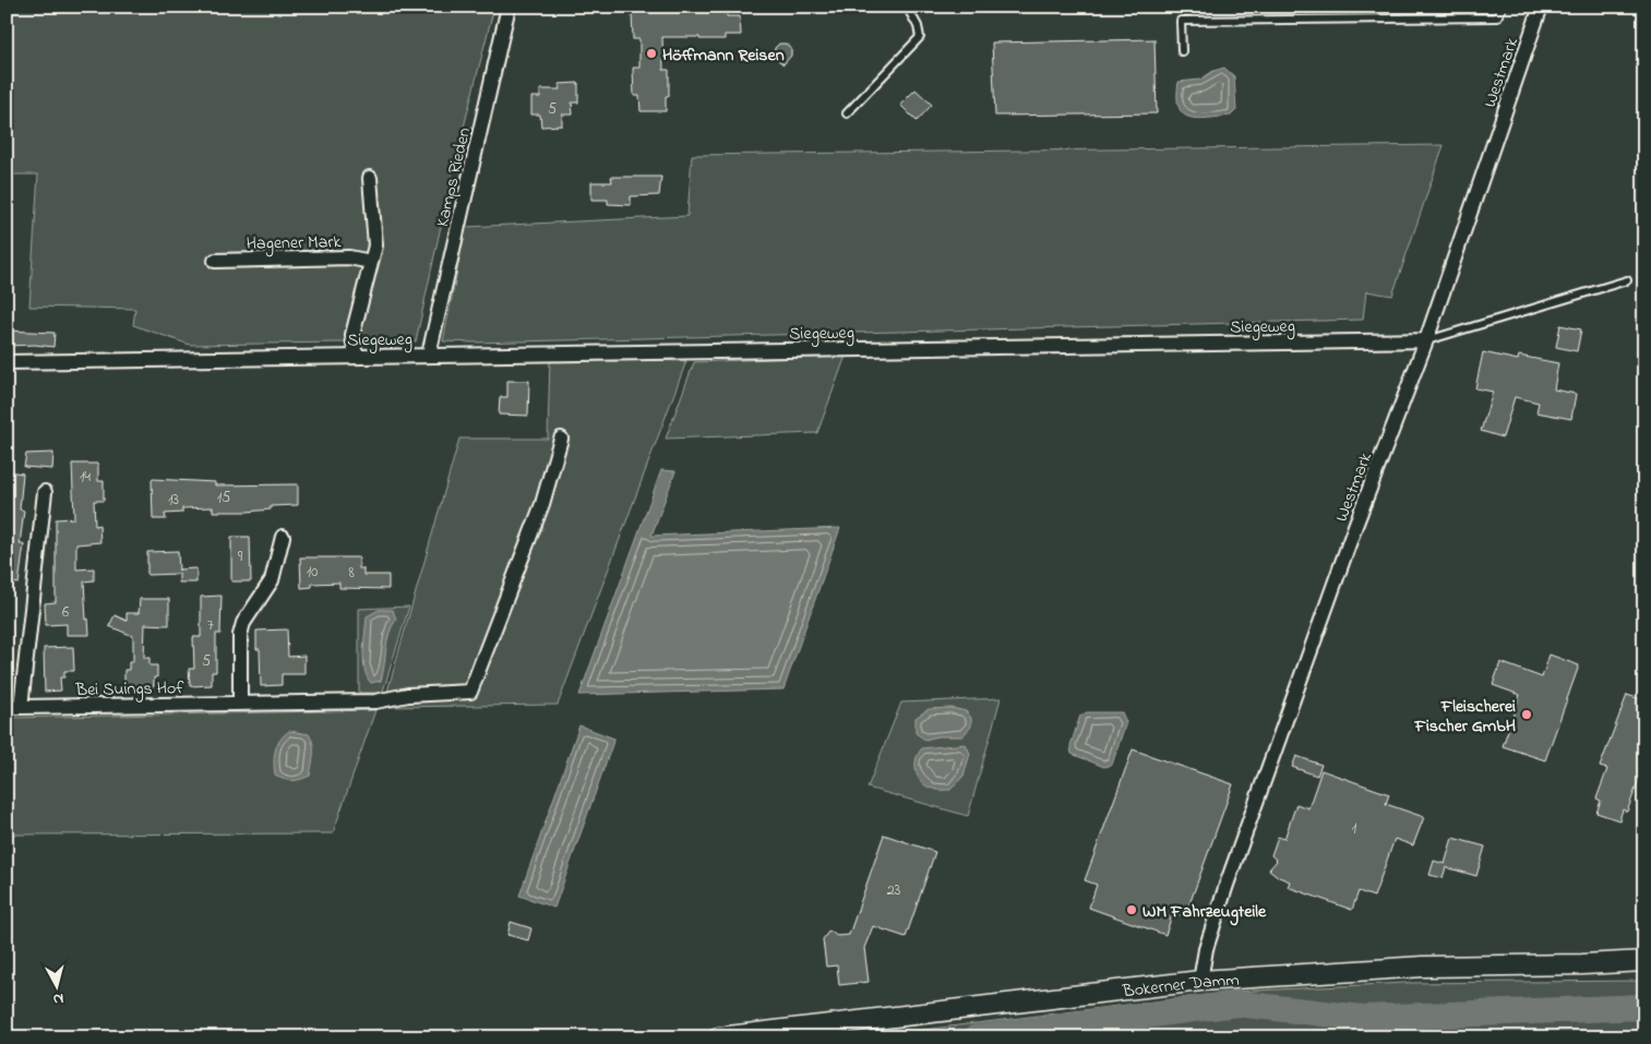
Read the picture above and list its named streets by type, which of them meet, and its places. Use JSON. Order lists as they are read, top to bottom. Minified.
{"streets":{"main road":["Bokerner Damm"],"street":["Westmark","Kamps Rieden","Hagener Mark","Siegeweg","Bei Suings Hof"]},"crossings":[["Westmark","Siegeweg"],["Westmark","Bokerner Damm"],["Kamps Rieden","Siegeweg"]],"places":["Höffmann Reisen","Fleischerei Fischer GmbH","WM Fahrzeugteile"],"house_numbers":["5","14","15","13","9","10","8","6","7","5","1","23"],"north":"bottom"}
